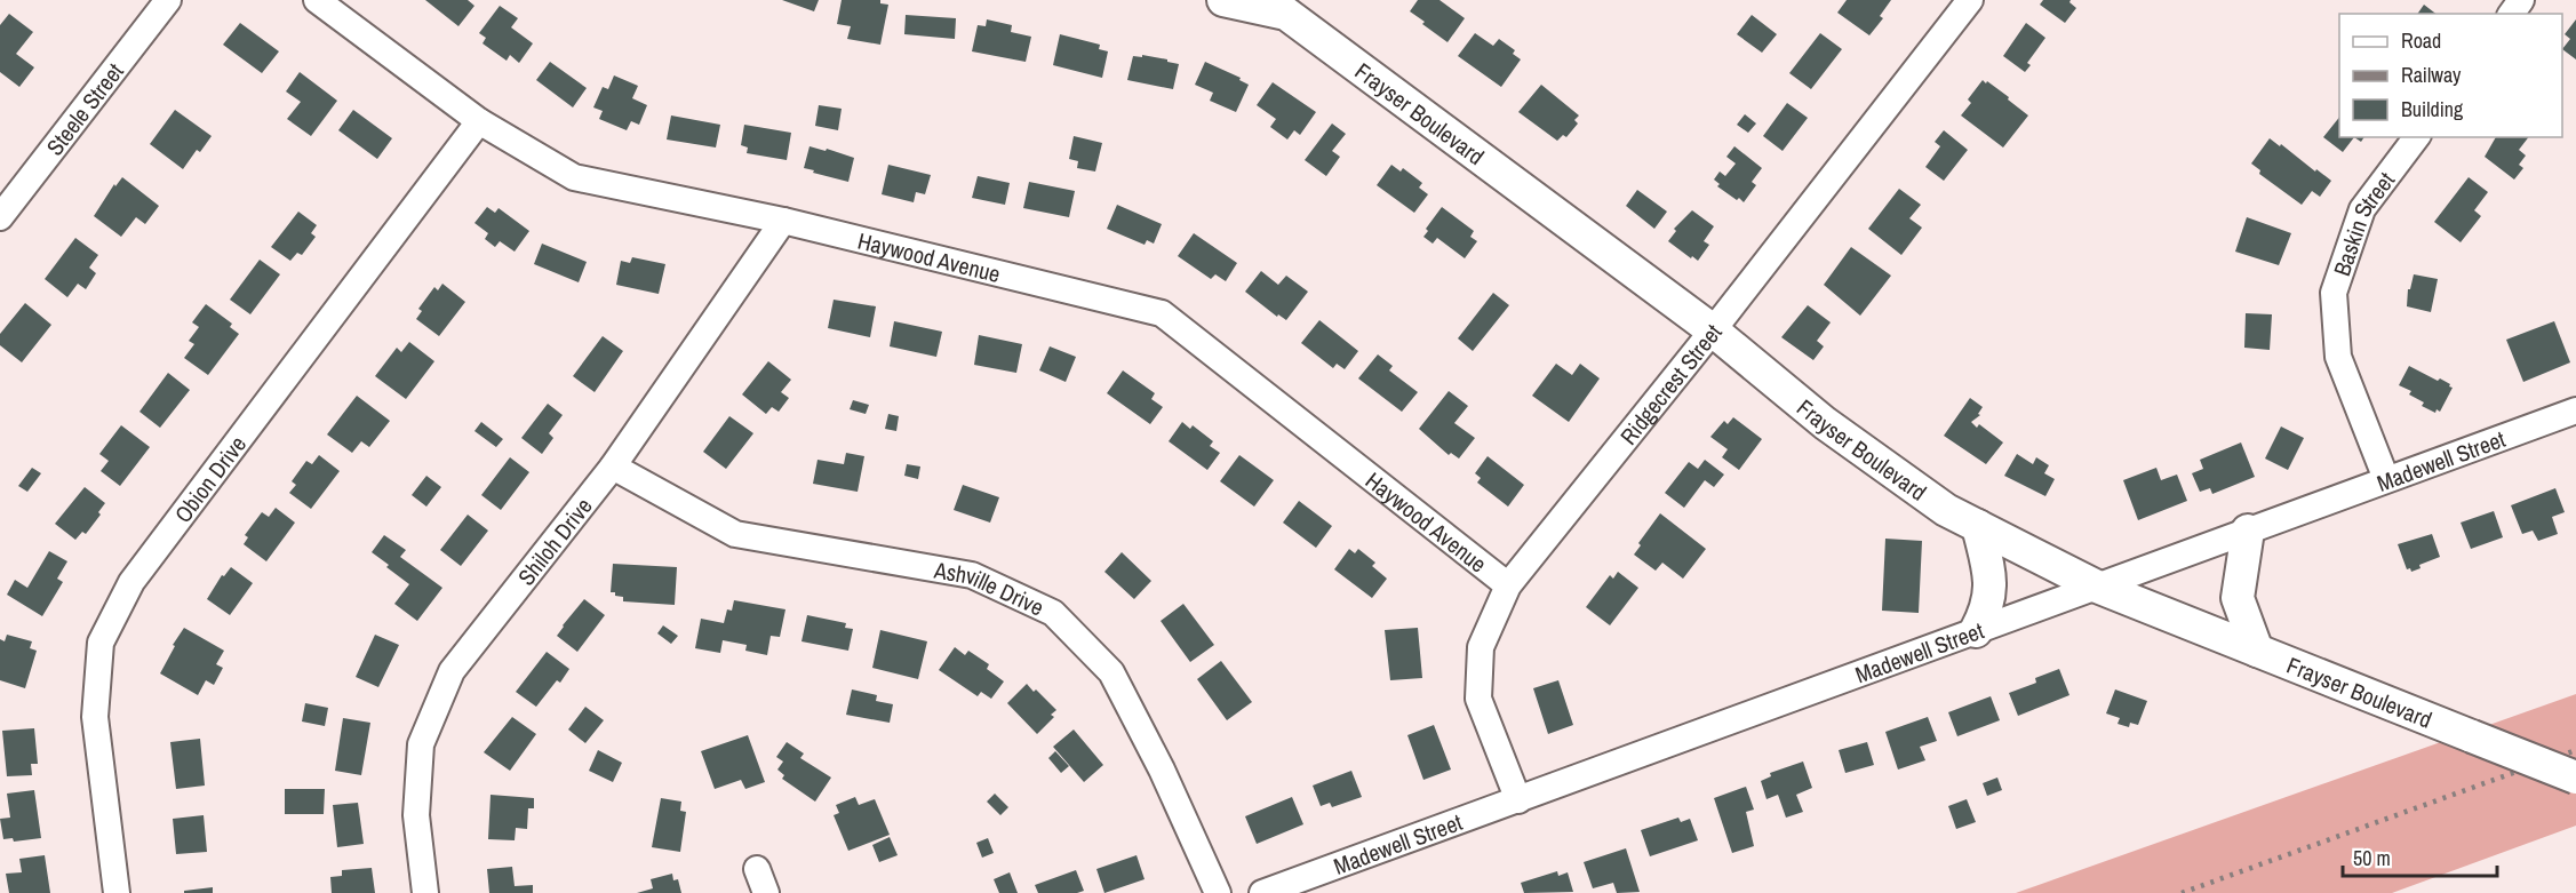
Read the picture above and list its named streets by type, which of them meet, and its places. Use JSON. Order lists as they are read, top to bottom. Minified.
{"streets":{"main road":["Frayser Boulevard"],"street":["Steele Street","Baskin Street","Haywood Avenue","Ridgecrest Street","Madewell Street","Obion Drive","Shiloh Drive","Ashville Drive"]},"crossings":[["Frayser Boulevard","Ridgecrest Street"],["Frayser Boulevard","Madewell Street"],["Baskin Street","Madewell Street"],["Haywood Avenue","Ridgecrest Street"],["Haywood Avenue","Obion Drive"],["Haywood Avenue","Shiloh Drive"],["Ridgecrest Street","Madewell Street"],["Shiloh Drive","Ashville Drive"]],"legend":["Road","Railway","Building"],"scale_bar":"50 m"}
